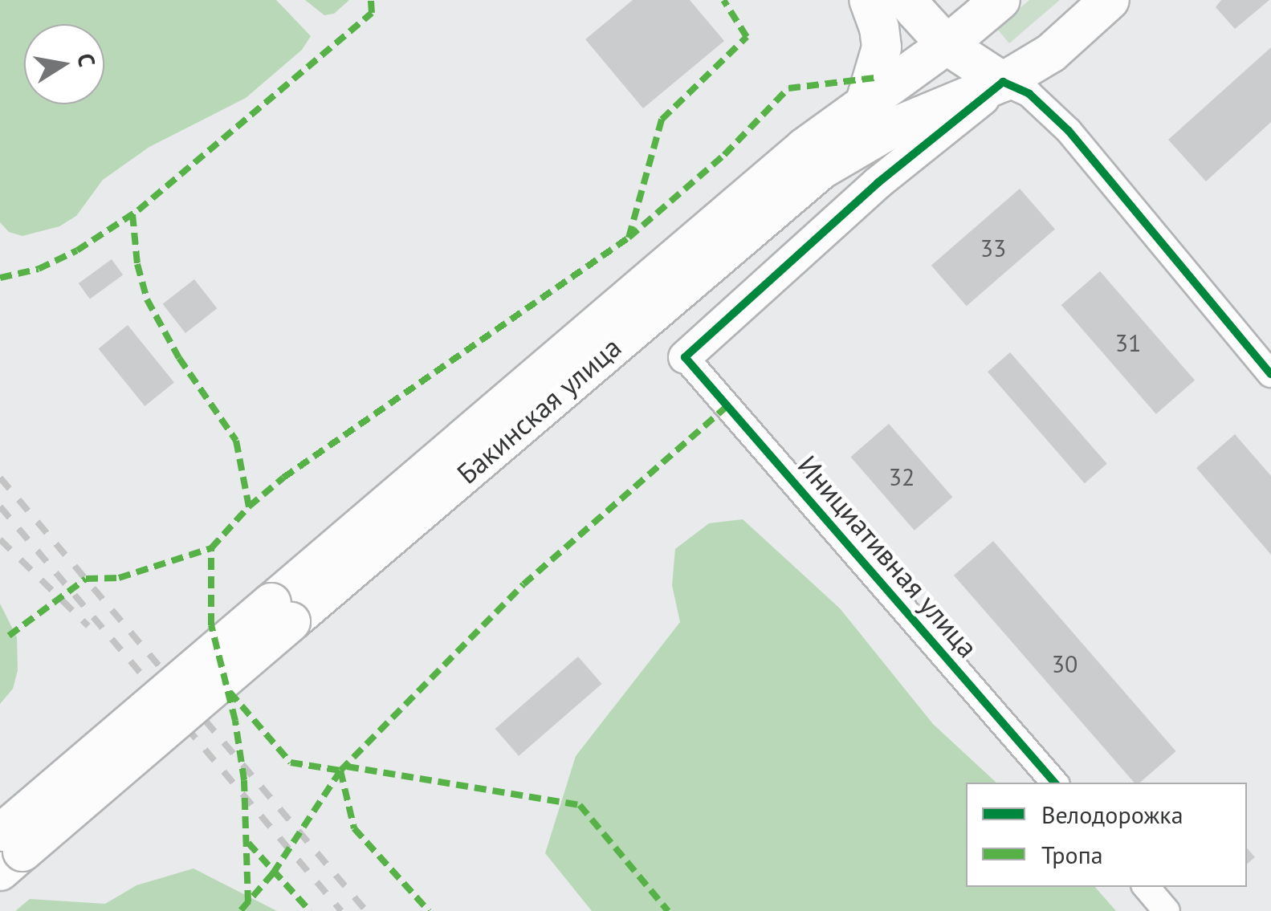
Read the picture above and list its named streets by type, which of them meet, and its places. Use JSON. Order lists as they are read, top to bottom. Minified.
{"streets":{"main road":["Бакинская улица"],"street":["Инициативная улица"]},"house_numbers":["33","31","32","30"],"legend":["Велодорожка","Тропа"],"north":"right"}
